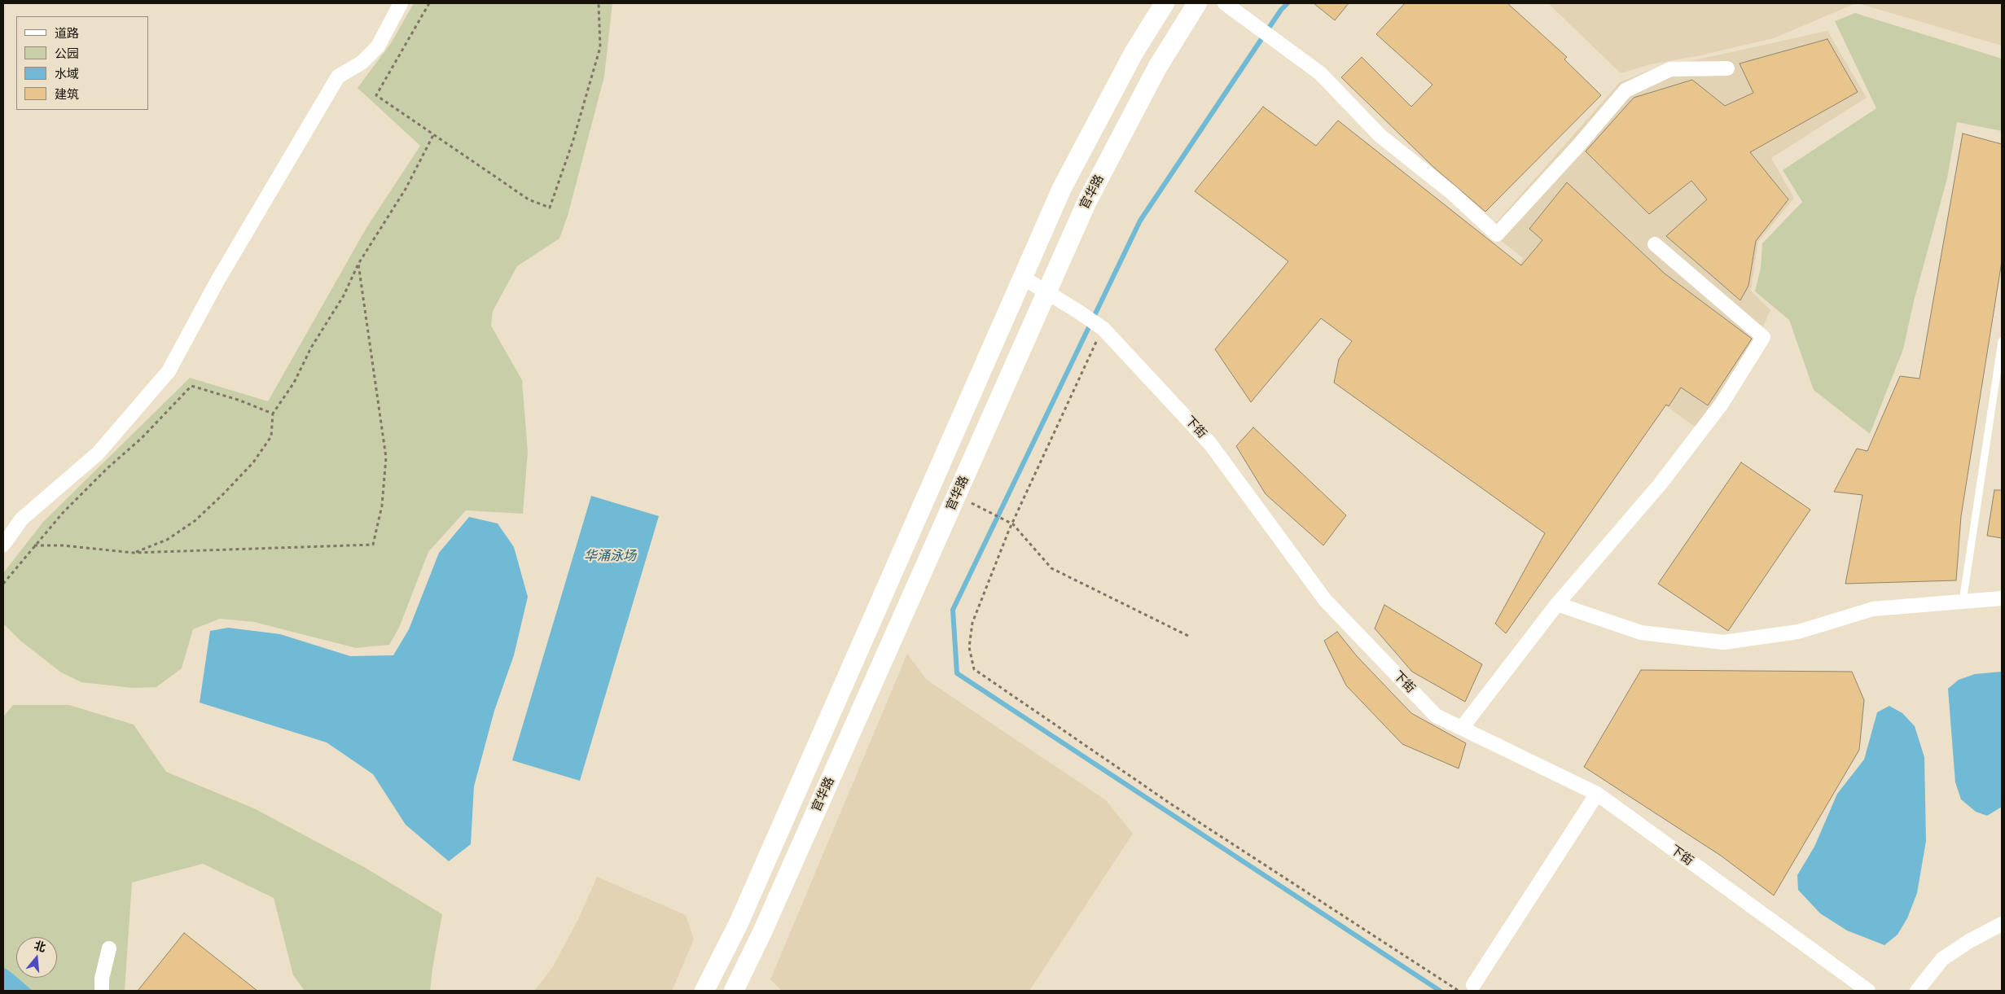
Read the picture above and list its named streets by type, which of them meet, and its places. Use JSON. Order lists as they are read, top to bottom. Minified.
{"streets":{"main road":["官华路"],"street":["下街"]},"crossings":[["官华路","下街"]],"water":["华涌泳场"],"legend":["道路","公园","水域","建筑"],"north":"top"}
